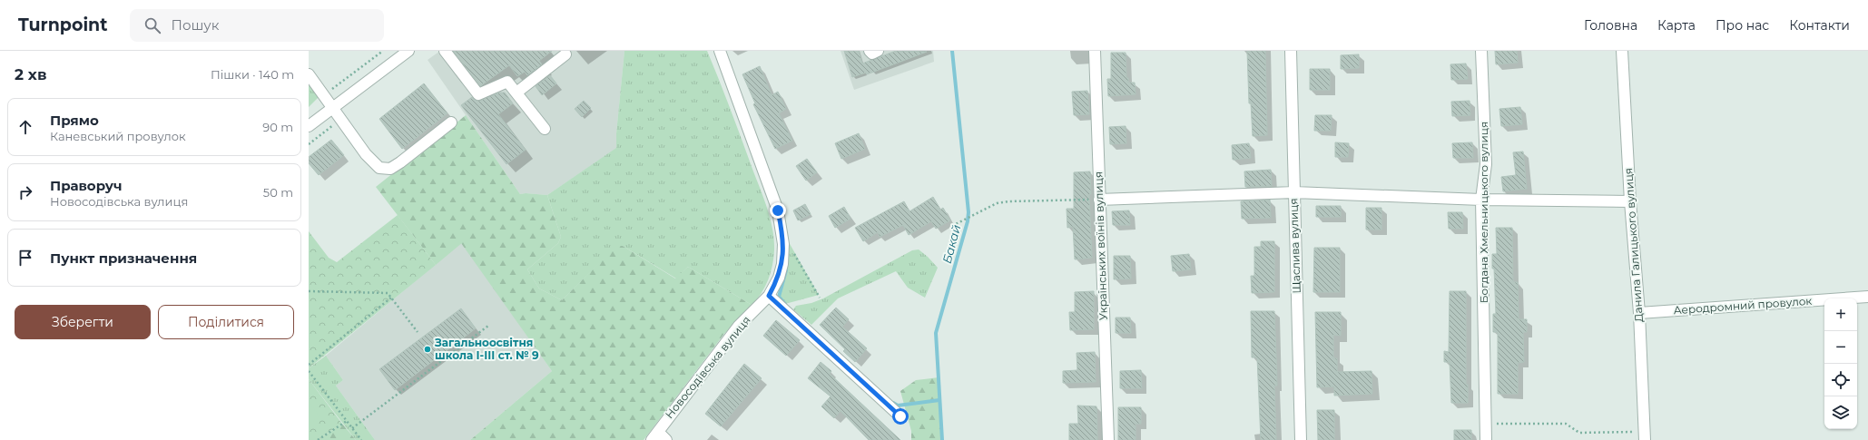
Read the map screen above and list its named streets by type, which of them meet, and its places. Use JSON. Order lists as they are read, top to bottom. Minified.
{"streets":{"street":["Богдана Хмельницького вулиця","Данила Галицького вулиця","Українських воїнів вулиця","Щаслива вулиця","Аеродромний провулок","Новосодівська вулиця"]},"crossings":[["Данила Галицького вулиця","Аеродромний провулок"]],"water":["Бакай"],"places":["Загальноосвітня школа І-ІІІ ст. № 9"],"page":{"header":"Turnpoint","search":"Пошук","nav":["Головна","Карта","Про нас","Контакти"],"heading":["2 хв","Пішки · 140 m"],"list":[["Прямо","Каневський провулок","90 m"],["Праворуч","Новосодівська вулиця","50 m"],"Пункт призначення"],"buttons":["Зберегти","Поділитися"],"map_buttons":["+","−"]}}
